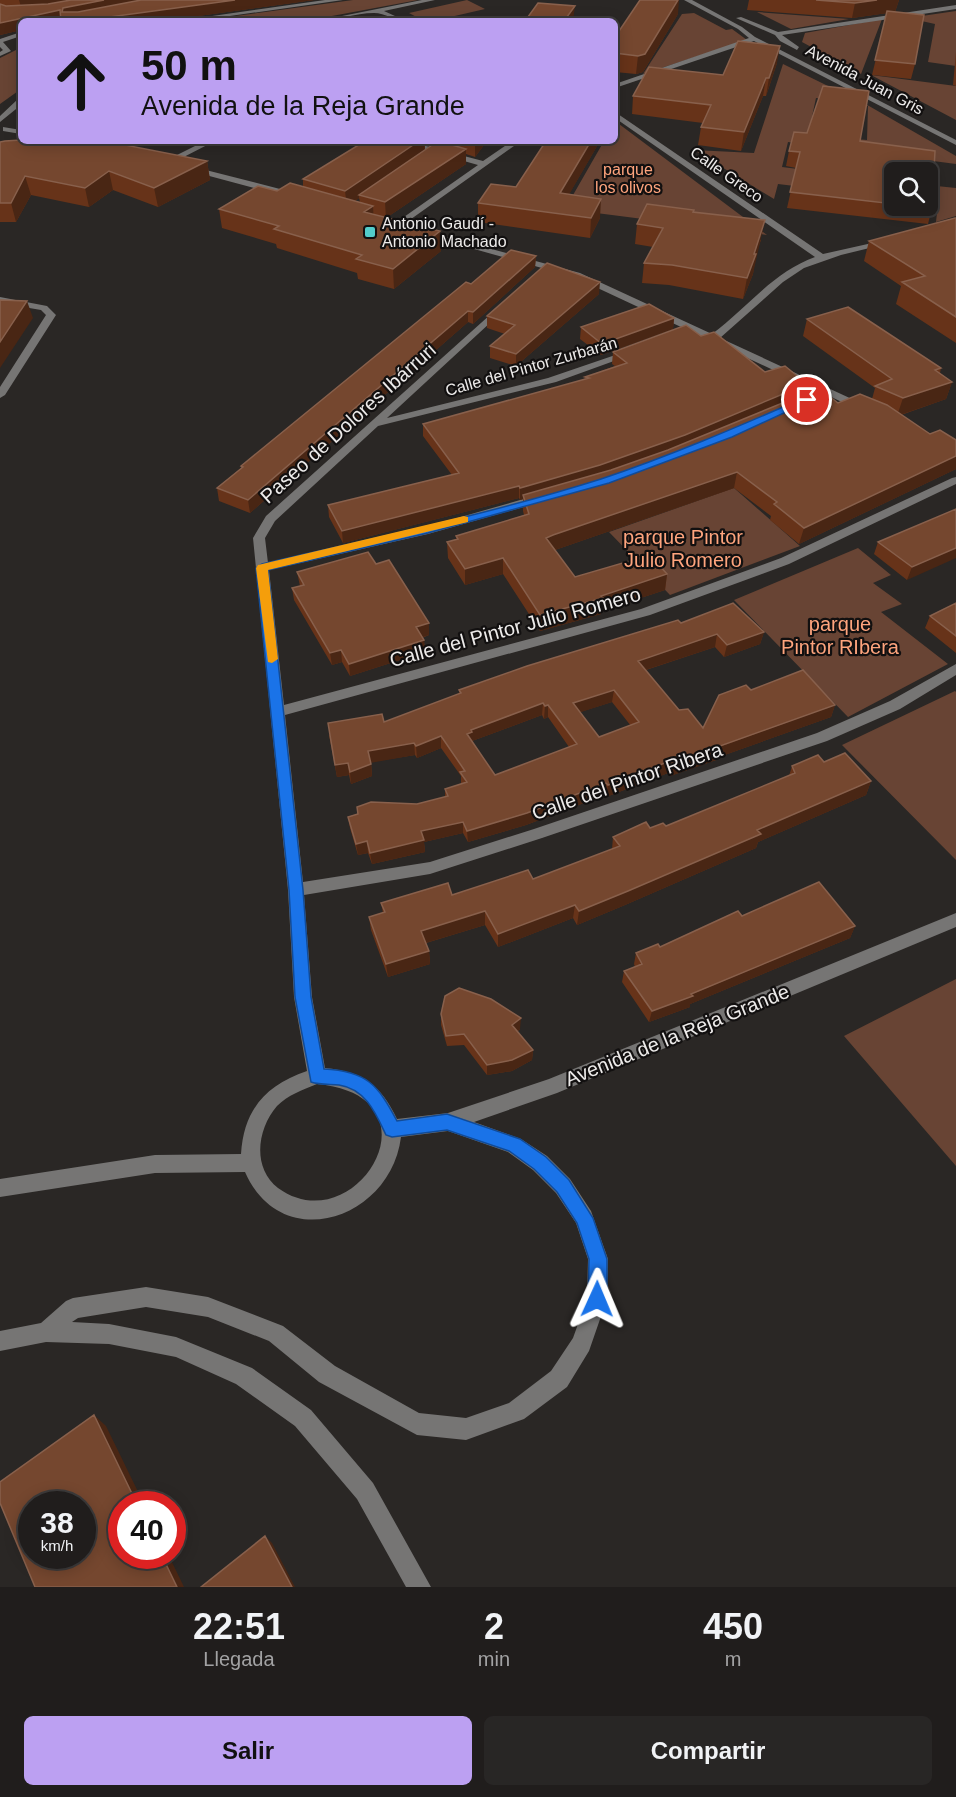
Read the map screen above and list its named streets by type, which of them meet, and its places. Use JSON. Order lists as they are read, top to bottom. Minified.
{"streets":{"street":["Avenida Juan Gris","Calle Greco","Calle del Pintor Zurbarán","Paseo de Dolores Ibárruri","Calle del Pintor Julio Romero","Calle del Pintor Ribera","Avenida de la Reja Grande"]},"crossings":[["Calle del Pintor Zurbarán","Paseo de Dolores Ibárruri"],["Paseo de Dolores Ibárruri","Calle del Pintor Julio Romero"],["Paseo de Dolores Ibárruri","Calle del Pintor Ribera"],["Paseo de Dolores Ibárruri","Avenida de la Reja Grande"]],"parks":["parque los olivos","parque Pintor Julio Romero","parque Pintor RIbera"],"places":{"transit":["Antonio Gaudí - Antonio Machado"]},"page":{"turn":["50 m","Avenida de la Reja Grande"],"speed":"38 km/h","limit":"40","eta":["22:51","Llegada","2","min","450","m"],"buttons":["Salir","Compartir"]}}
